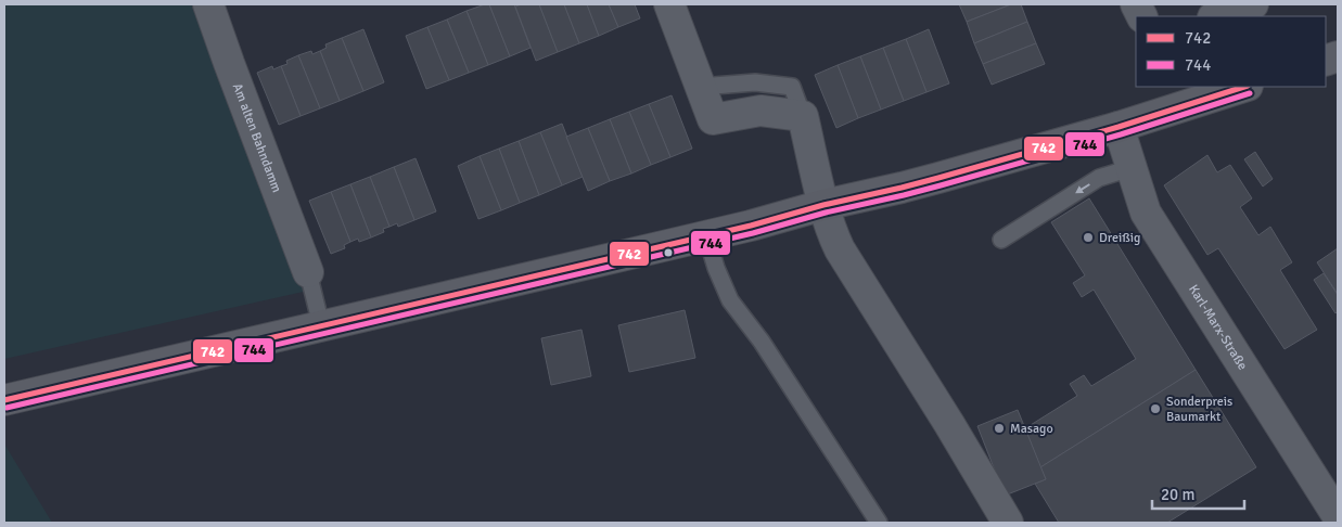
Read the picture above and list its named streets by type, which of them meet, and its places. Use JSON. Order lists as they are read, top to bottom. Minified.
{"streets":{"street":["Am alten Bahndamm","Karl-Marx-Straße"]},"places":["Dreißig","Sonderpreis Baumarkt","Masago"],"lines":["transit line 742","transit line 744"],"legend":["742","744"],"scale_bar":"20 m"}
